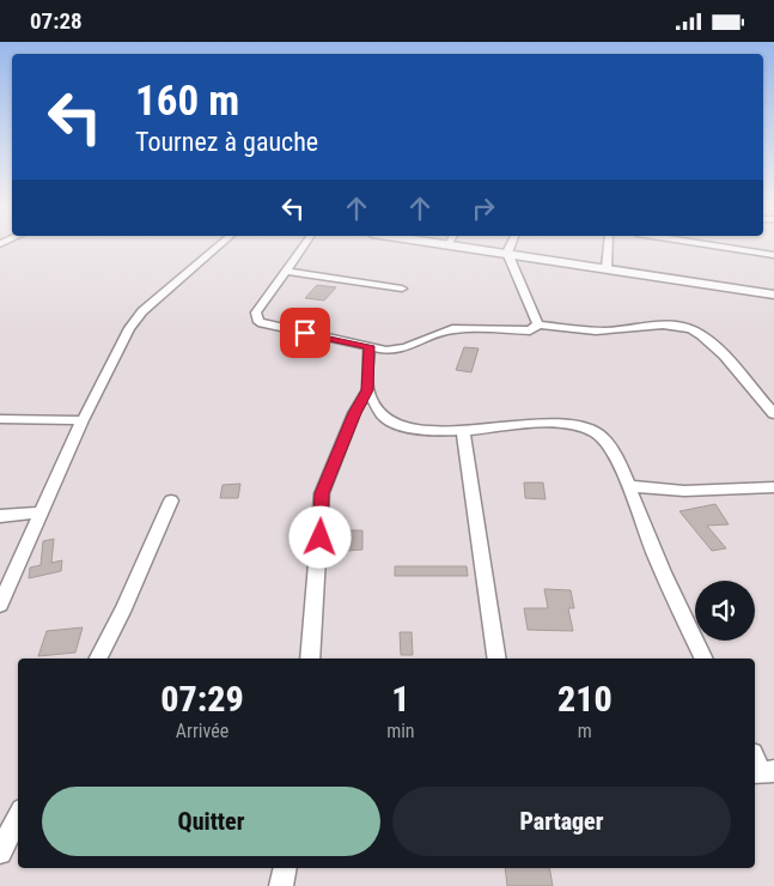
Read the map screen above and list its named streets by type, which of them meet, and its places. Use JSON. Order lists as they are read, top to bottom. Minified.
{"page":{"status":"07:28","turn":["160 m","Tournez à gauche"],"eta":["07:29","Arrivée","1","min","210","m"],"buttons":["Quitter","Partager"]}}
